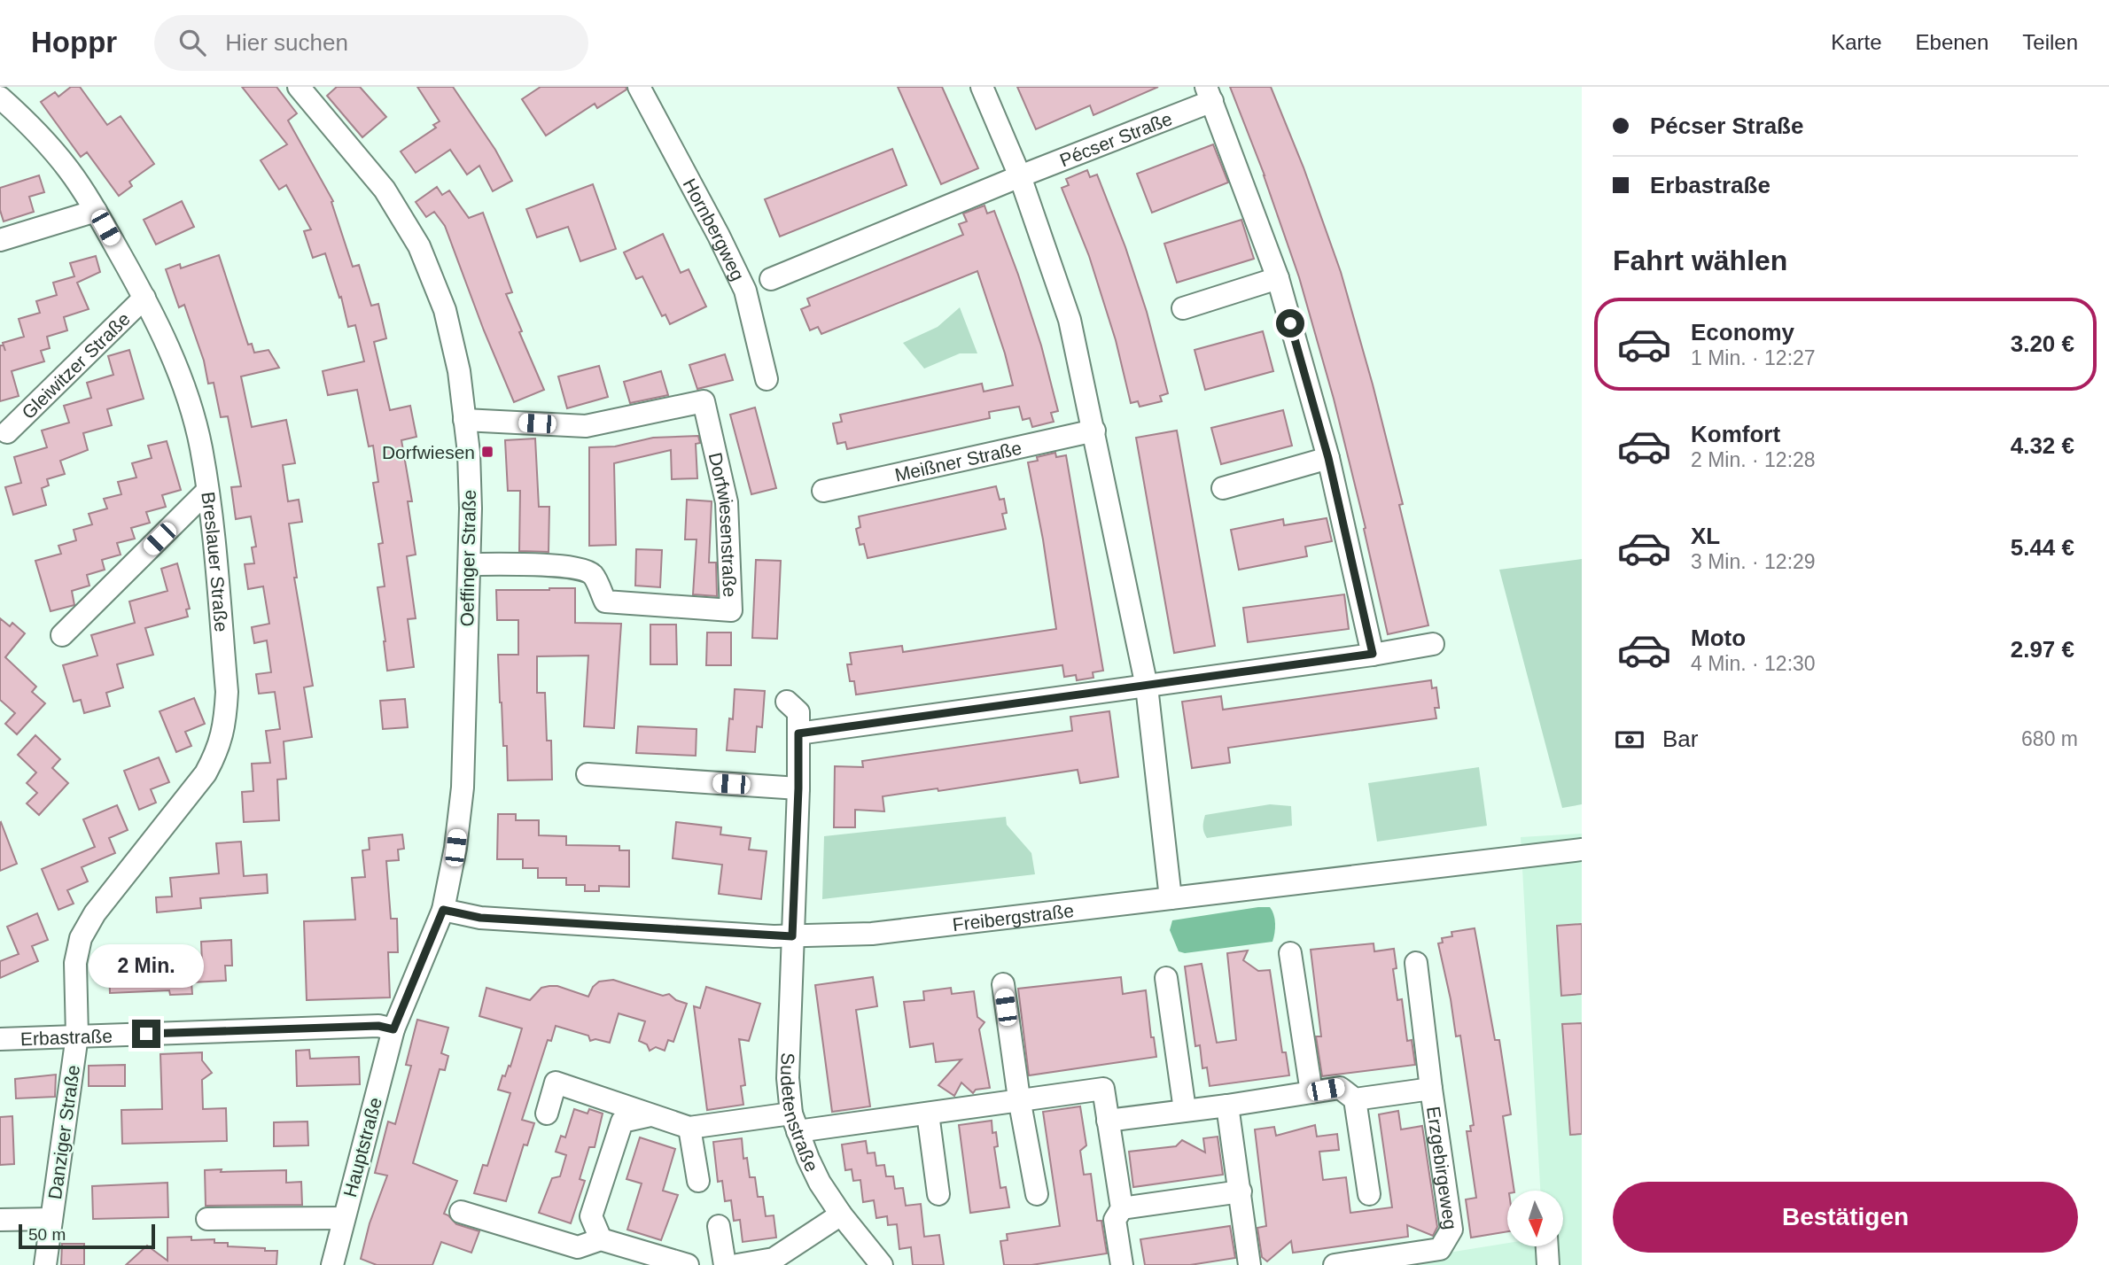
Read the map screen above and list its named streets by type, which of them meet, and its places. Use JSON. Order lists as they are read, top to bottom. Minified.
{"streets":{"street":["Pécser Straße","Hornbergweg","Gleiwitzer Straße","Meißner Straße","Dorfwiesenstraße","Oeffinger Straße","Breslauer Straße","Freibergstraße","Erbastraße","Sudetenstraße","Danziger Straße","Hauptstraße","Erzgebirgeweg"]},"crossings":[["Gleiwitzer Straße","Breslauer Straße"],["Dorfwiesenstraße","Oeffinger Straße"],["Oeffinger Straße","Freibergstraße"],["Oeffinger Straße","Erbastraße"],["Oeffinger Straße","Hauptstraße"],["Breslauer Straße","Erbastraße"],["Breslauer Straße","Danziger Straße"],["Freibergstraße","Sudetenstraße"],["Erbastraße","Danziger Straße"],["Erbastraße","Hauptstraße"]],"places":{"transit":["Dorfwiesen"]},"scale_bar":"50 m","north":"bottom","page":{"header":"Hoppr","search":"Hier suchen","nav":["Karte","Ebenen","Teilen"],"banner":["Pécser Straße","Erbastraße"],"heading":"Fahrt wählen","list":[{"name":"Economy","note":"1 Min. · 12:27","value":"3.20 €"},{"name":"Komfort","note":"2 Min. · 12:28","value":"4.32 €"},{"name":"XL","note":"3 Min. · 12:29","value":"5.44 €"},{"name":"Moto","note":"4 Min. · 12:30","value":"2.97 €"}],"pay":["Bar","680 m"],"bubble":"2 Min.","buttons":"Bestätigen","scale":"50 m"}}
